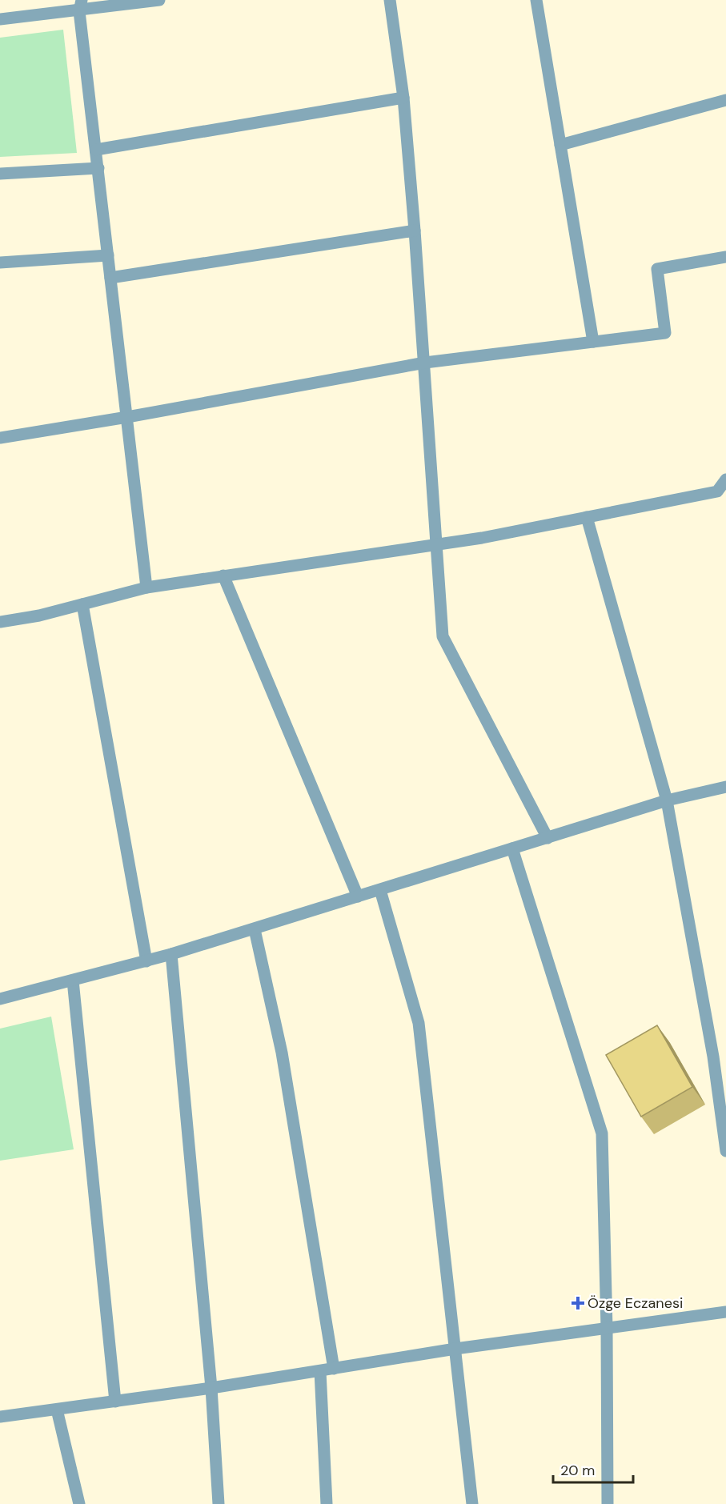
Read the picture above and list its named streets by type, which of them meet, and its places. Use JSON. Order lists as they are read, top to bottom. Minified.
{"places":{"health":["Özge Eczanesi"]},"scale_bar":"20 m"}
